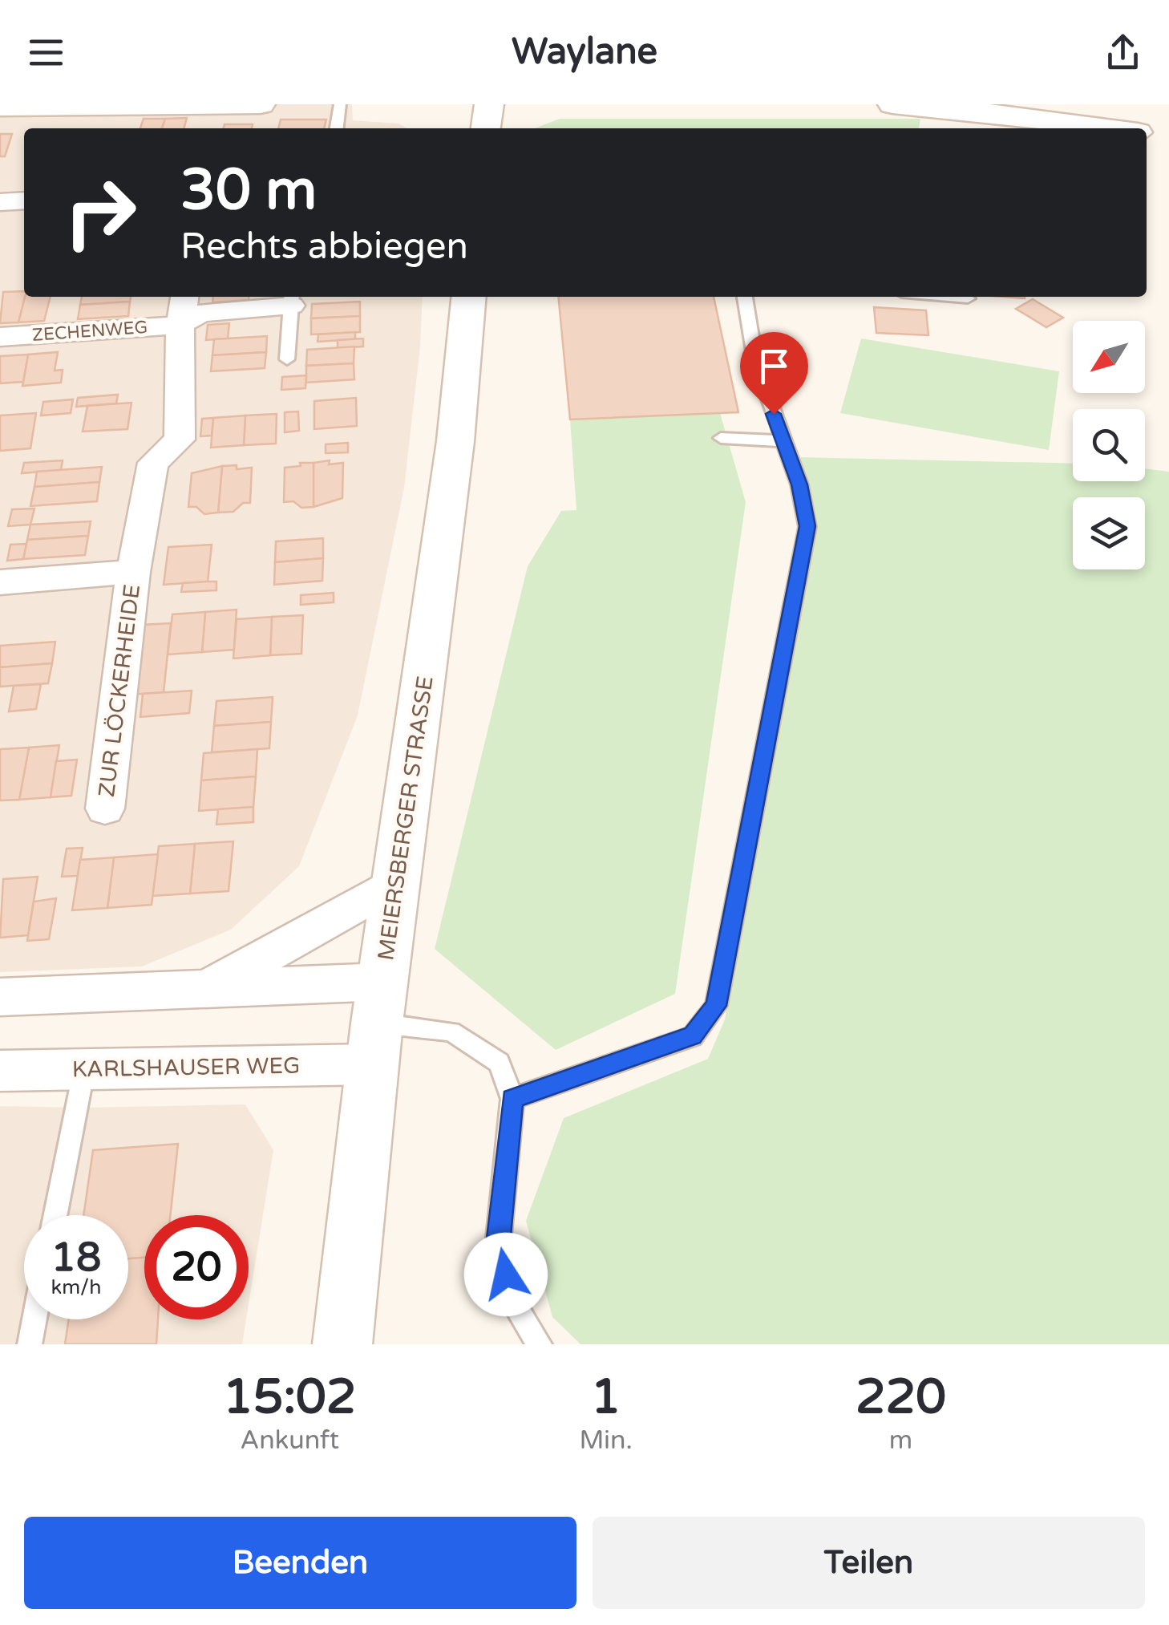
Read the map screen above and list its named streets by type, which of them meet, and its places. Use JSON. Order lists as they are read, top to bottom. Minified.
{"streets":{"main road":["MEIERSBERGER STRASSE"],"street":["ZECHENWEG","ZUR LÖCKERHEIDE","KARLSHAUSER WEG"]},"crossings":[["ZECHENWEG","ZUR LÖCKERHEIDE"],["MEIERSBERGER STRASSE","KARLSHAUSER WEG"]],"north":"bottom left","page":{"header":"Waylane","turn":["30 m","Rechts abbiegen"],"speed":"18 km/h","limit":"20","eta":["15:02","Ankunft","1","Min.","220","m"],"buttons":["Beenden","Teilen"]}}
